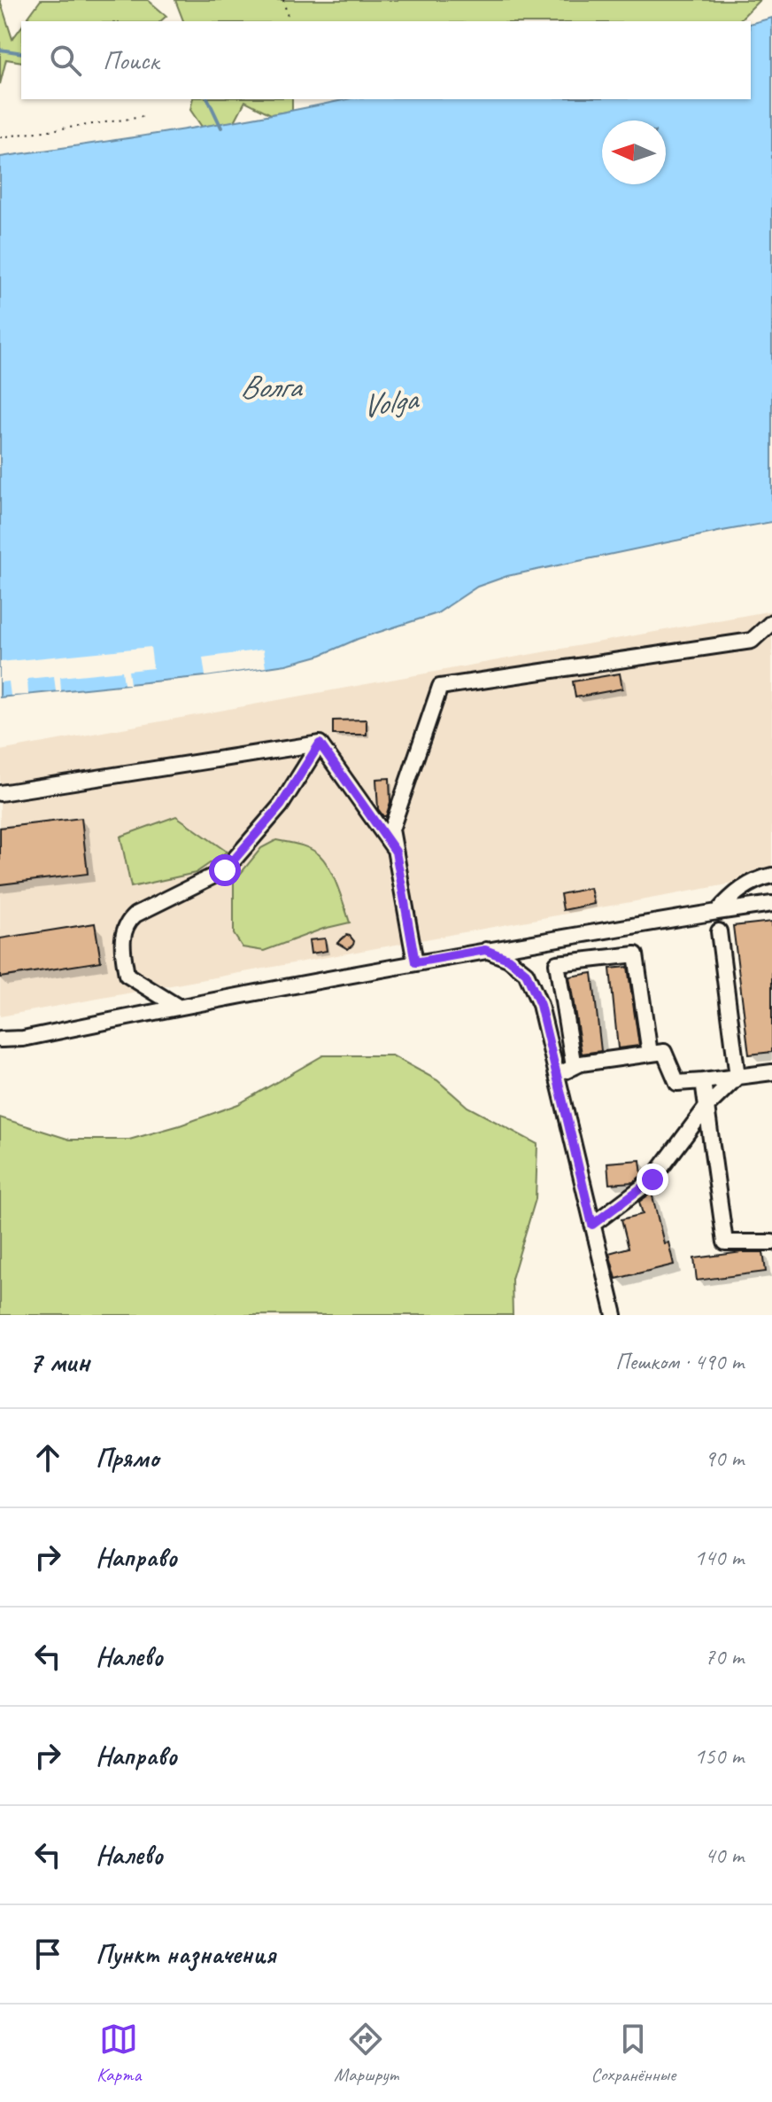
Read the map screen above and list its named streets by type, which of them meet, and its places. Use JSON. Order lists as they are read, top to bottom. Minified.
{"water":["Волга","Volga"],"north":"left","page":{"search":"Поиск","heading":["7 мин","Пешком · 490 m"],"list":[["Прямо","90 m"],["Направо","140 m"],["Налево","70 m"],["Направо","150 m"],["Налево","40 m"],"Пункт назначения"],"nav":["Карта","Маршрут","Сохранённые"]}}
